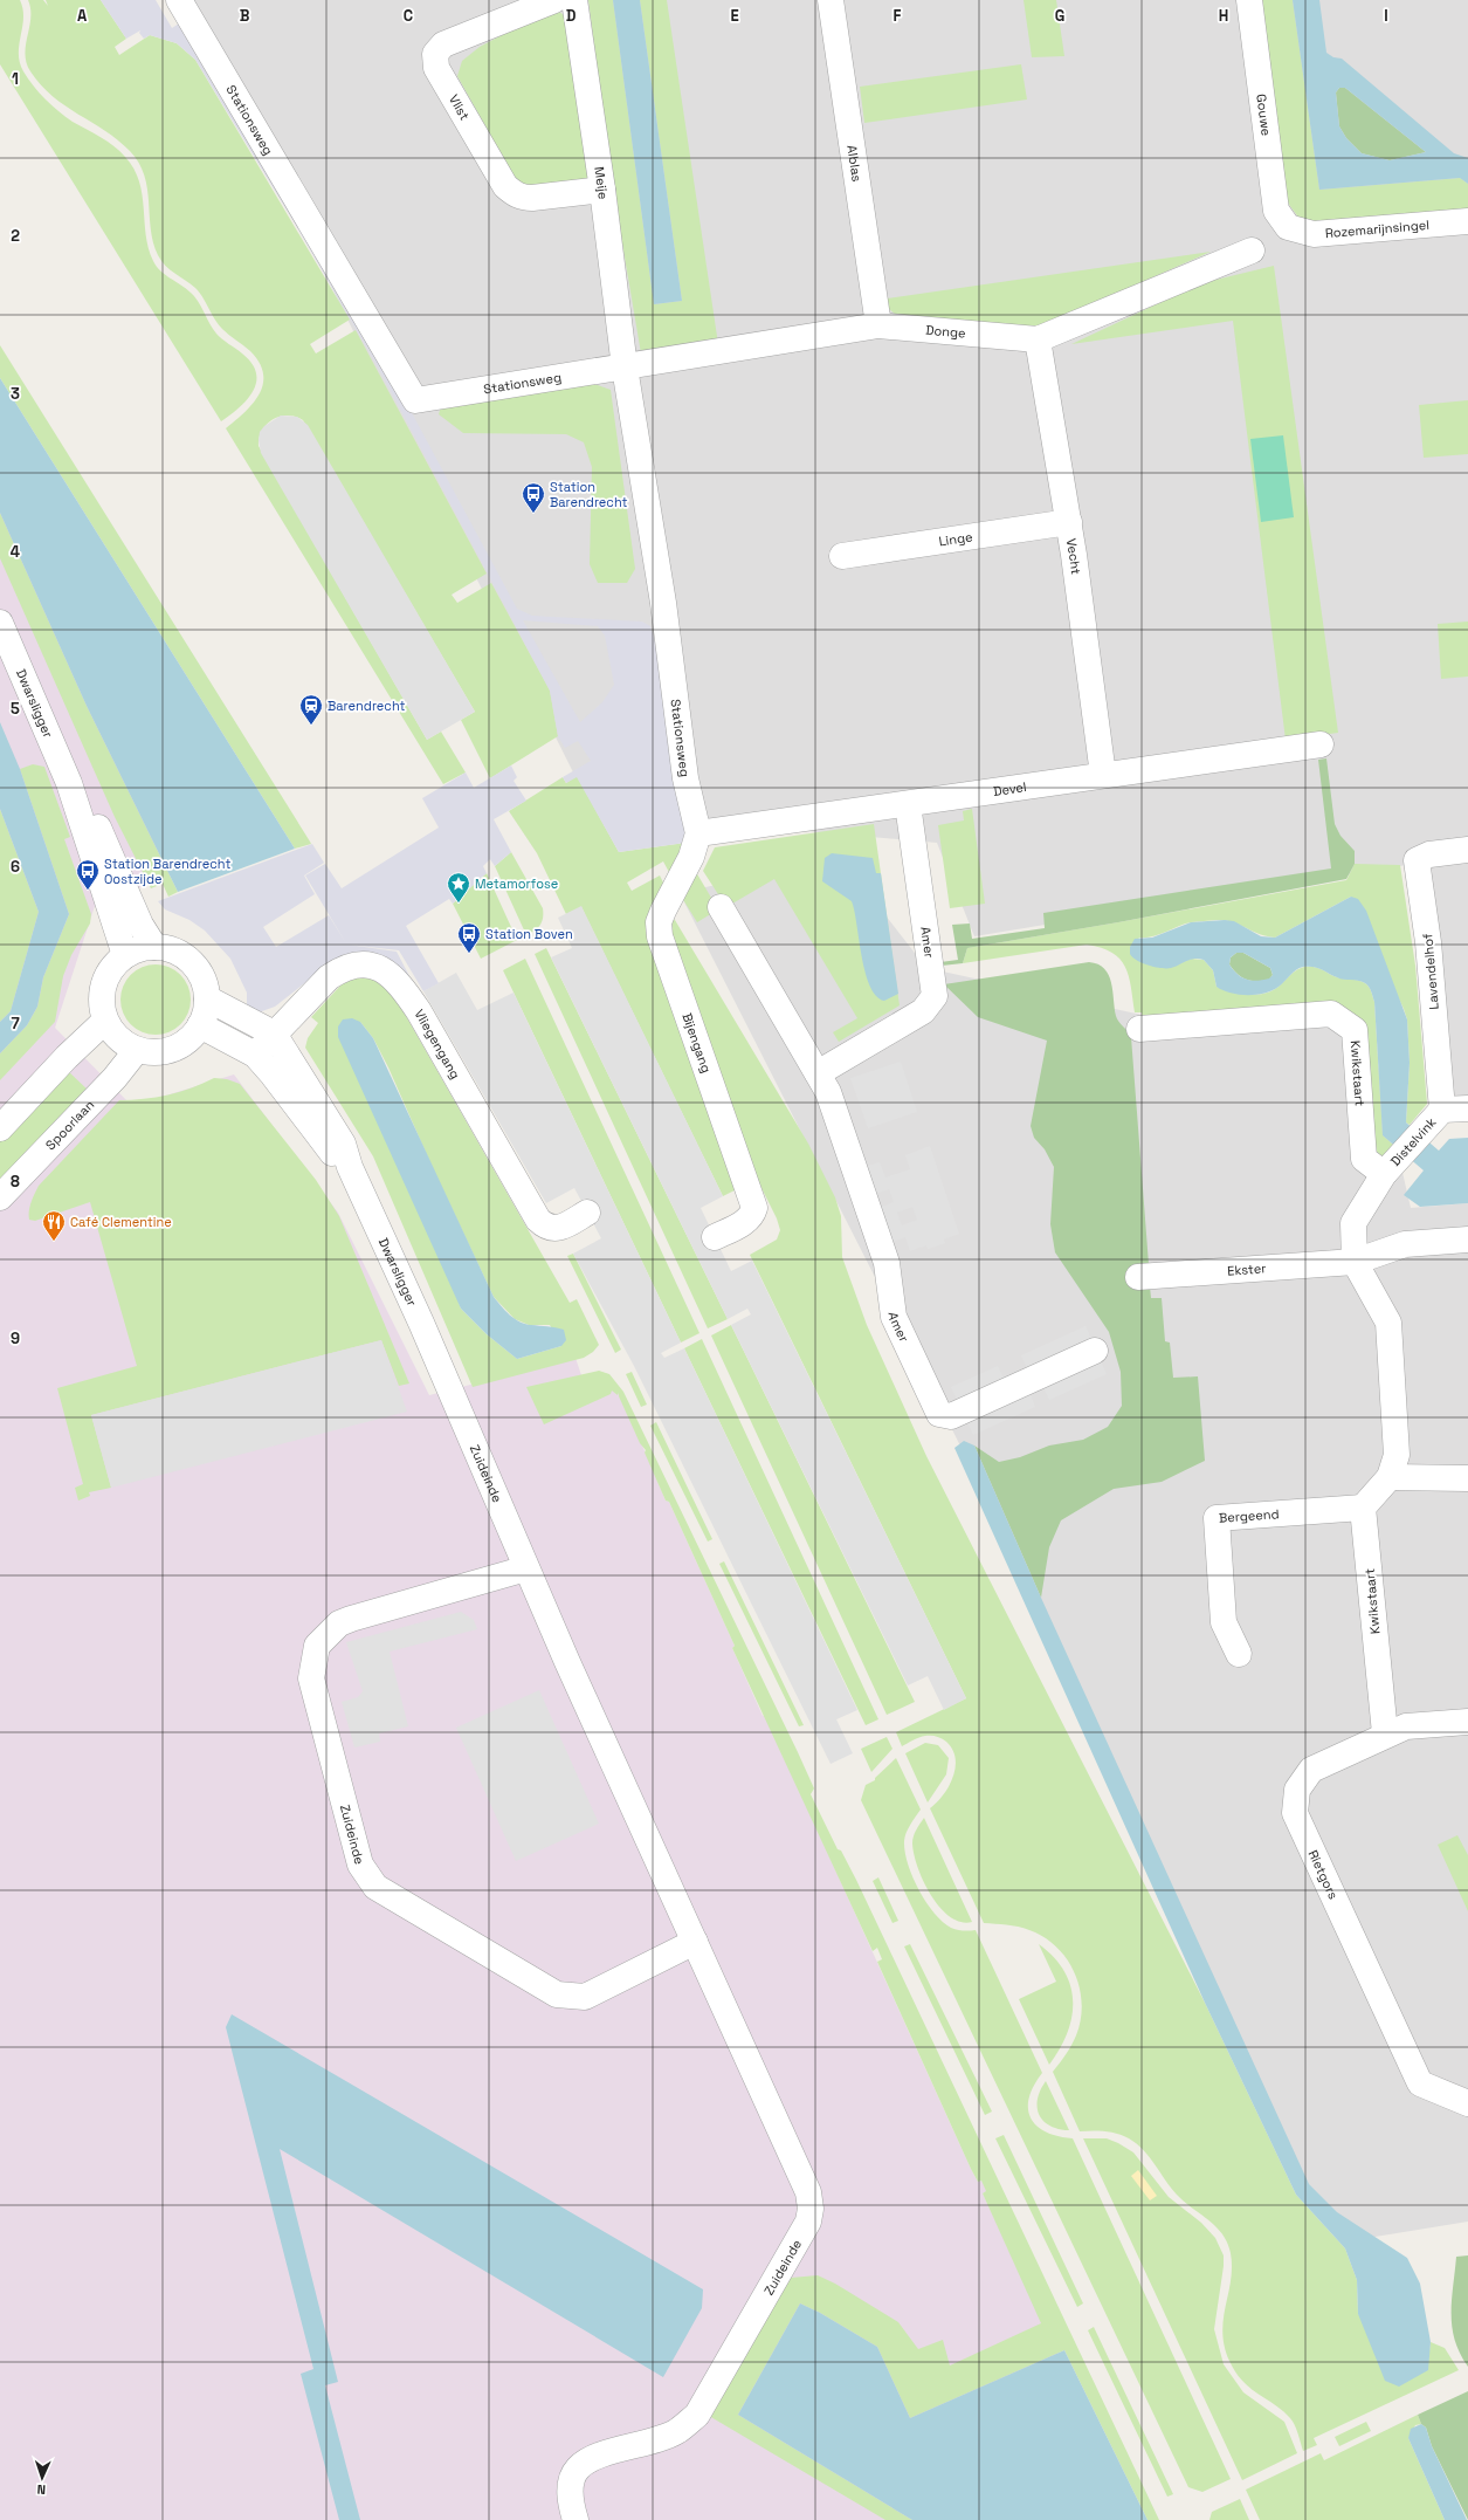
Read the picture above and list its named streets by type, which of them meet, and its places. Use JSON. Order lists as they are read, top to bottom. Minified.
{"streets":{"street":["Vlist","Gouwe","Stationsweg","Alblas","Meije","Rozemarijnsingel","Donge","Linge","Vecht","Dwarsligger","Devel","Amer","Lavendelhof","Vliegengang","Bijengang","Kwikstaart","Spoorlaan","Distelvink","Ekster","Zuideinde","Bergeend","Rietgors"]},"crossings":[["Vlist","Meije"],["Gouwe","Rozemarijnsingel"],["Stationsweg","Meije"],["Stationsweg","Donge"],["Stationsweg","Devel"],["Stationsweg","Bijengang"],["Alblas","Donge"],["Meije","Donge"],["Donge","Vecht"],["Linge","Vecht"],["Vecht","Devel"],["Dwarsligger","Vliegengang"],["Dwarsligger","Spoorlaan"],["Dwarsligger","Zuideinde"],["Devel","Amer"],["Devel","Bijengang"],["Lavendelhof","Distelvink"],["Kwikstaart","Distelvink"],["Kwikstaart","Bergeend"],["Kwikstaart","Rietgors"]],"places":{"bus stop":["Station Barendrecht","Station Barendrecht Oostzijde","Station Boven"],"station":["Barendrecht"],"place":["Metamorfose"],"restaurant":["Café Clementine"]},"north":"bottom","grid":{"columns":["A","B","C","D","E","F","G","H","I"],"rows":["1","2","3","4","5","6","7","8","9"]}}
